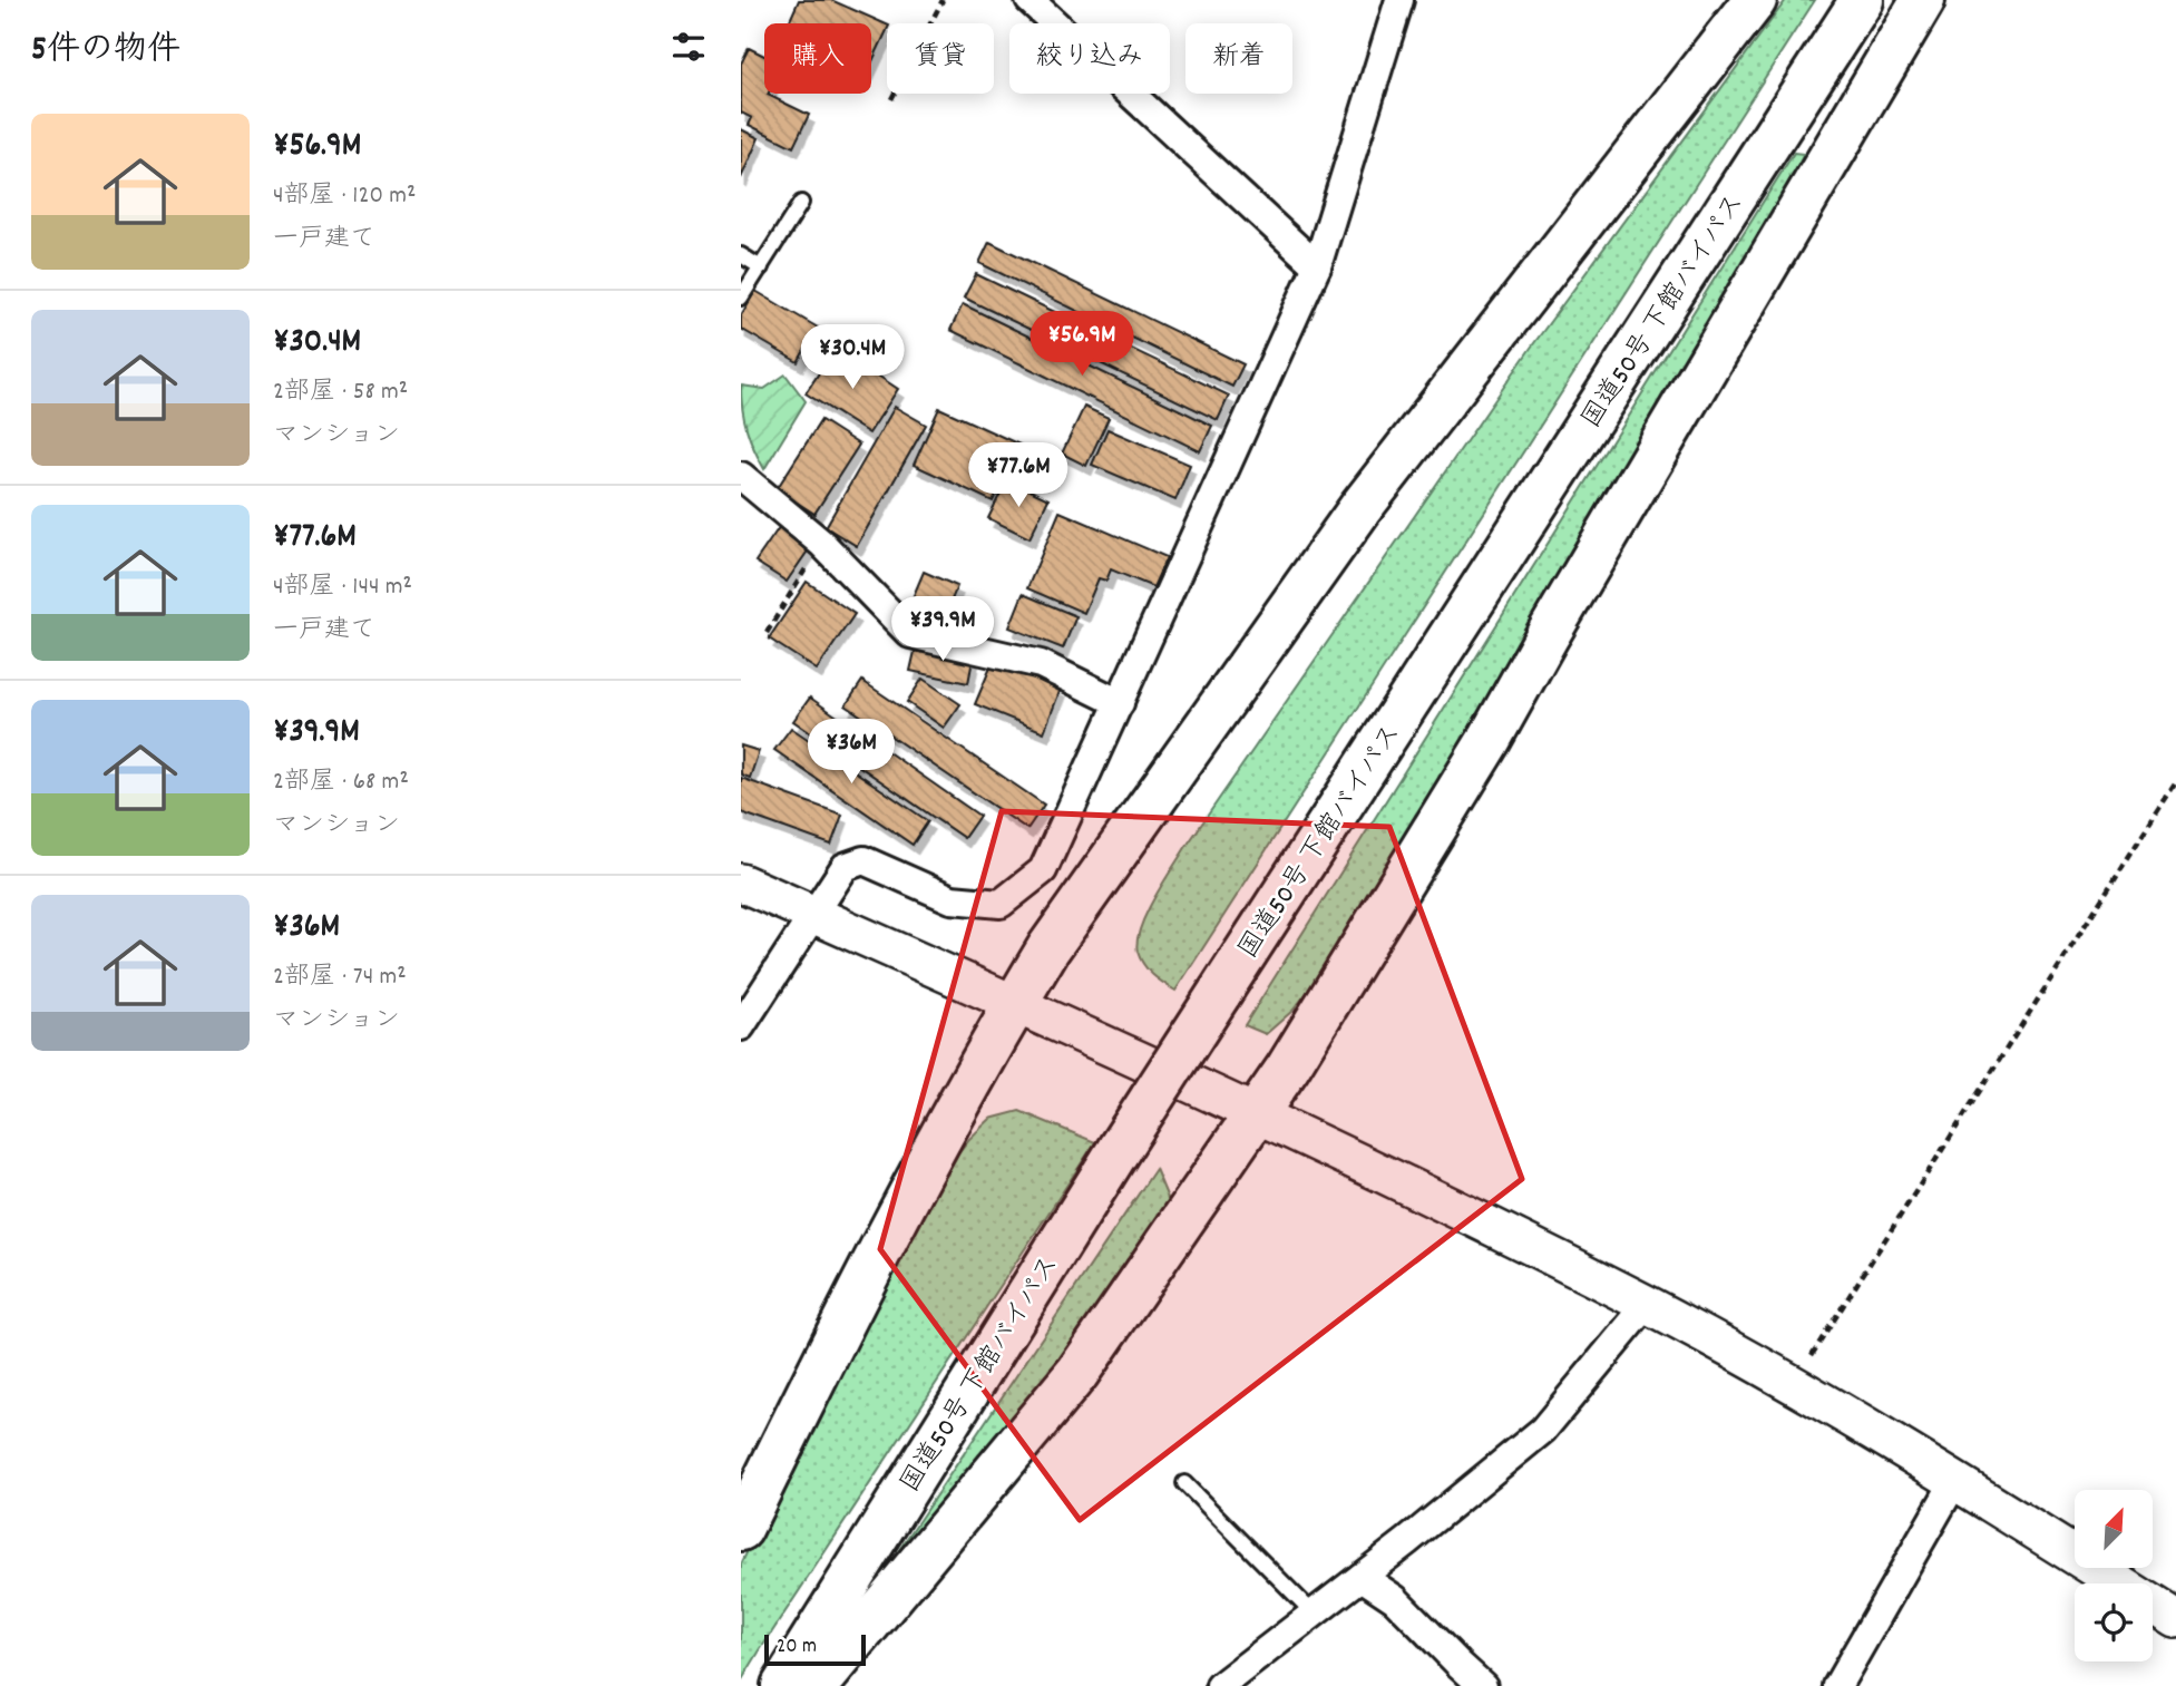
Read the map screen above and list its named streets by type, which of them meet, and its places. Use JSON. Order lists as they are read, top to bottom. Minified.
{"streets":{"highway":["国道50号 下館バイパス"]},"scale_bar":"20 m","north":"top right","page":{"heading":"5件の物件","chip":["購入","賃貸","絞り込み","新着"],"list":[{"name":"¥56.9M","note":"4部屋 · 120 m² · 一戸建て"},{"name":"¥30.4M","note":"2部屋 · 58 m² · マンション"},{"name":"¥77.6M","note":"4部屋 · 144 m² · 一戸建て"},{"name":"¥39.9M","note":"2部屋 · 68 m² · マンション"},{"name":"¥36M","note":"2部屋 · 74 m² · マンション"}],"price":["¥56.9M","¥30.4M","¥77.6M","¥39.9M","¥36M"],"scale":"20 m"}}
